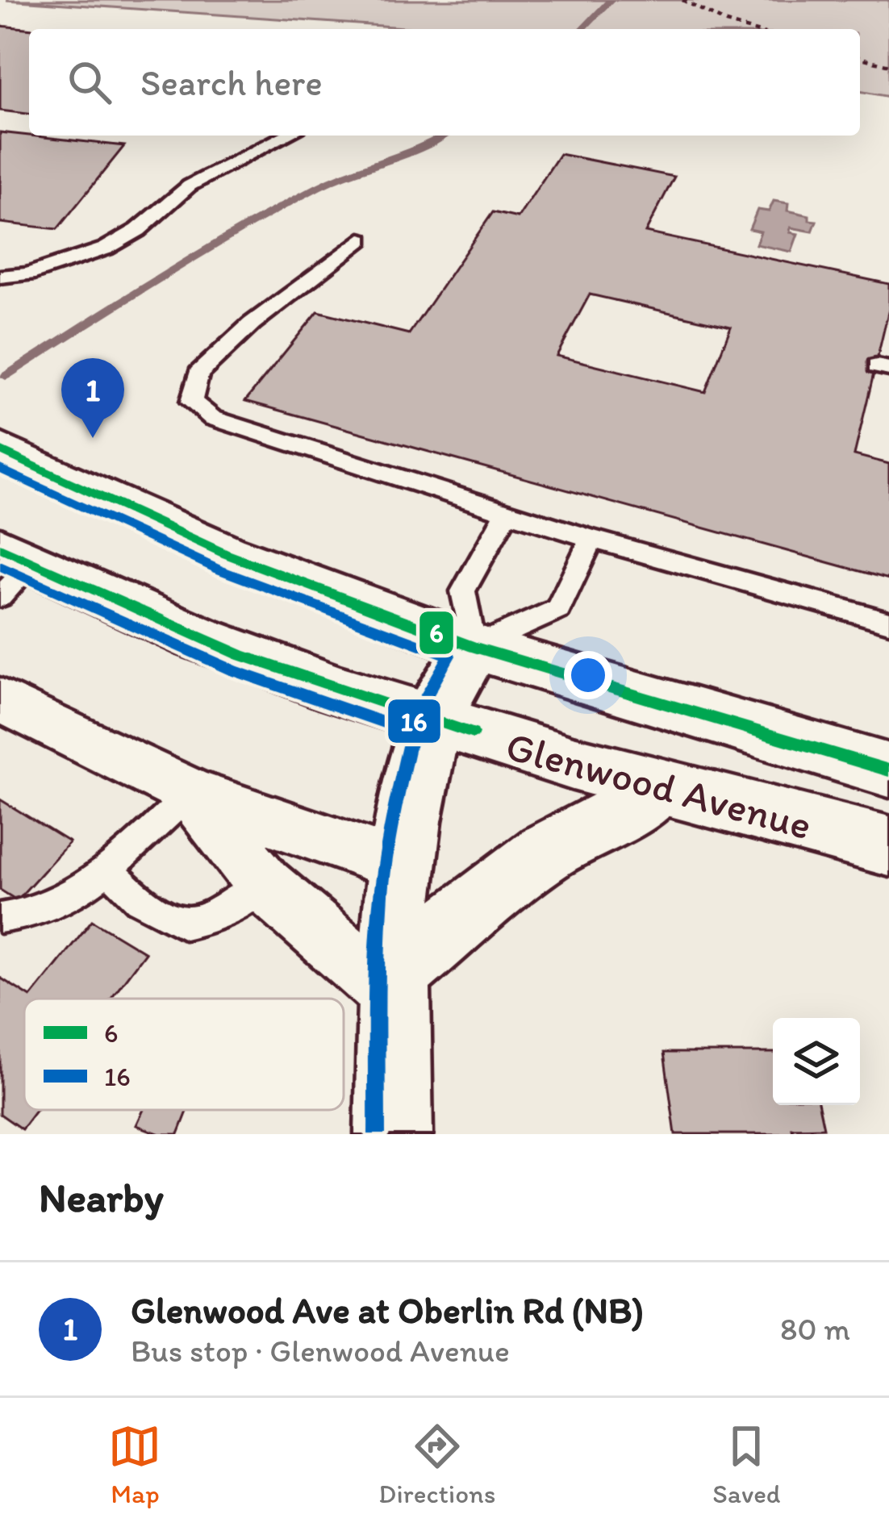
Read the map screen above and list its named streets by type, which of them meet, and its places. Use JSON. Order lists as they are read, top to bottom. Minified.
{"streets":{"main road":["Glenwood Avenue"]},"lines":["transit line 6","transit line 16"],"legend":["6","16"],"page":{"search":"Search here","pins":"1","heading":"Nearby","list":[{"mark":"1","name":"Glenwood Ave at Oberlin Rd (NB)","note":"Bus stop · Glenwood Avenue","value":"80 m"}],"nav":["Map","Directions","Saved"]}}
